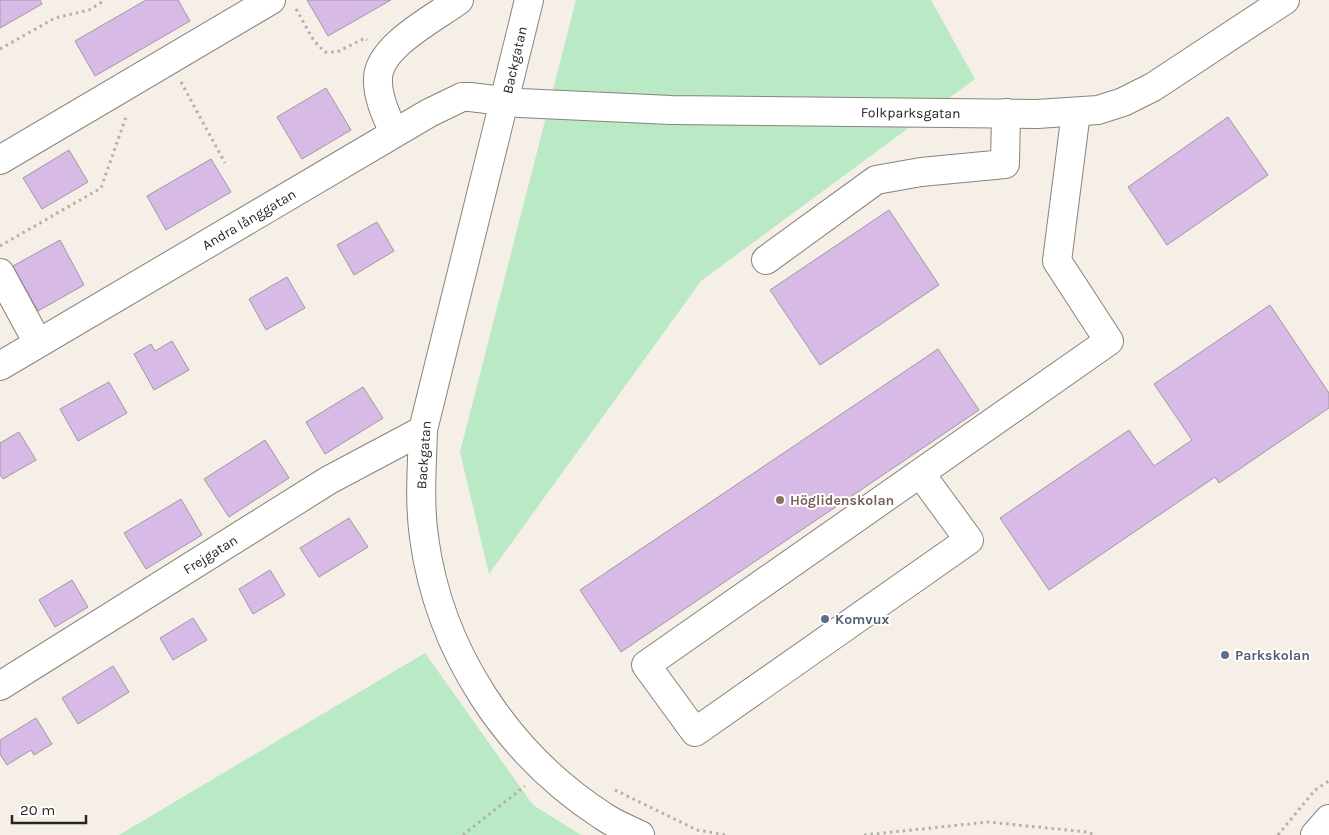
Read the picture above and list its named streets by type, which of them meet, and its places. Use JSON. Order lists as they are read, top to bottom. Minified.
{"streets":{"street":["Backgatan","Folkparksgatan","Andra långgatan","Frejgatan"]},"crossings":[["Backgatan","Folkparksgatan"],["Backgatan","Andra långgatan"],["Backgatan","Frejgatan"],["Folkparksgatan","Andra långgatan"]],"places":["Höglidenskolan","Komvux","Parkskolan"],"scale_bar":"20 m"}
